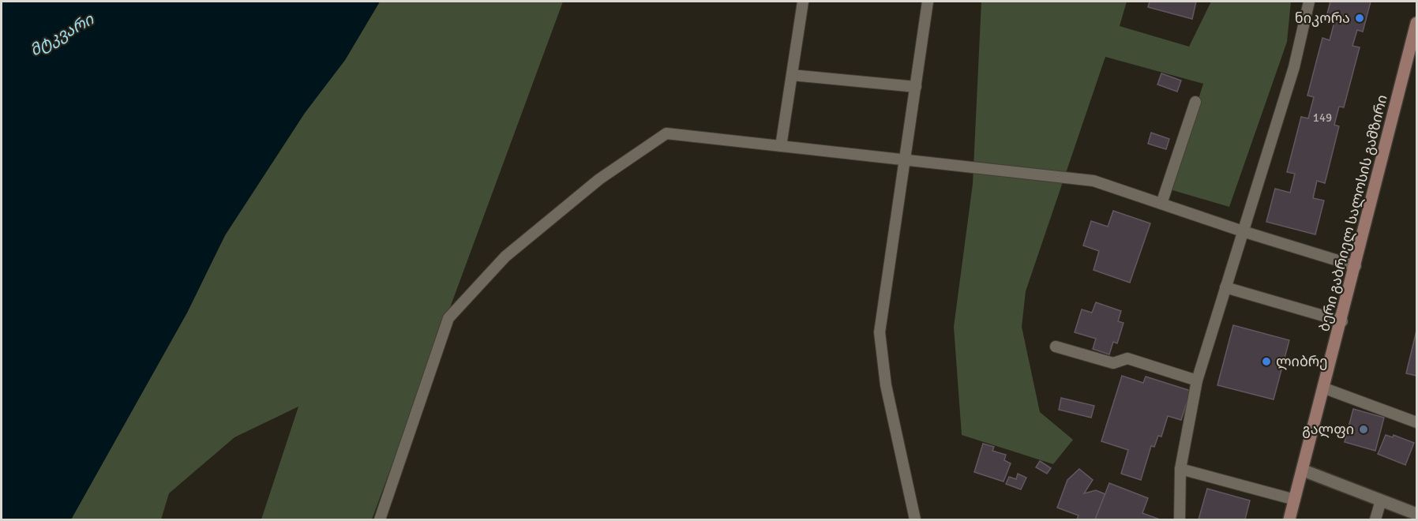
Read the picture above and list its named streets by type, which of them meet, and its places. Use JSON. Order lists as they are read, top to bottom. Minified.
{"streets":{"main road":["ბერი გაბრიელ სალოსის გამზირი"]},"water":["მტკვარი"],"places":["ნიკორა","ლიბრე","გალფი"],"house_numbers":["149"]}
